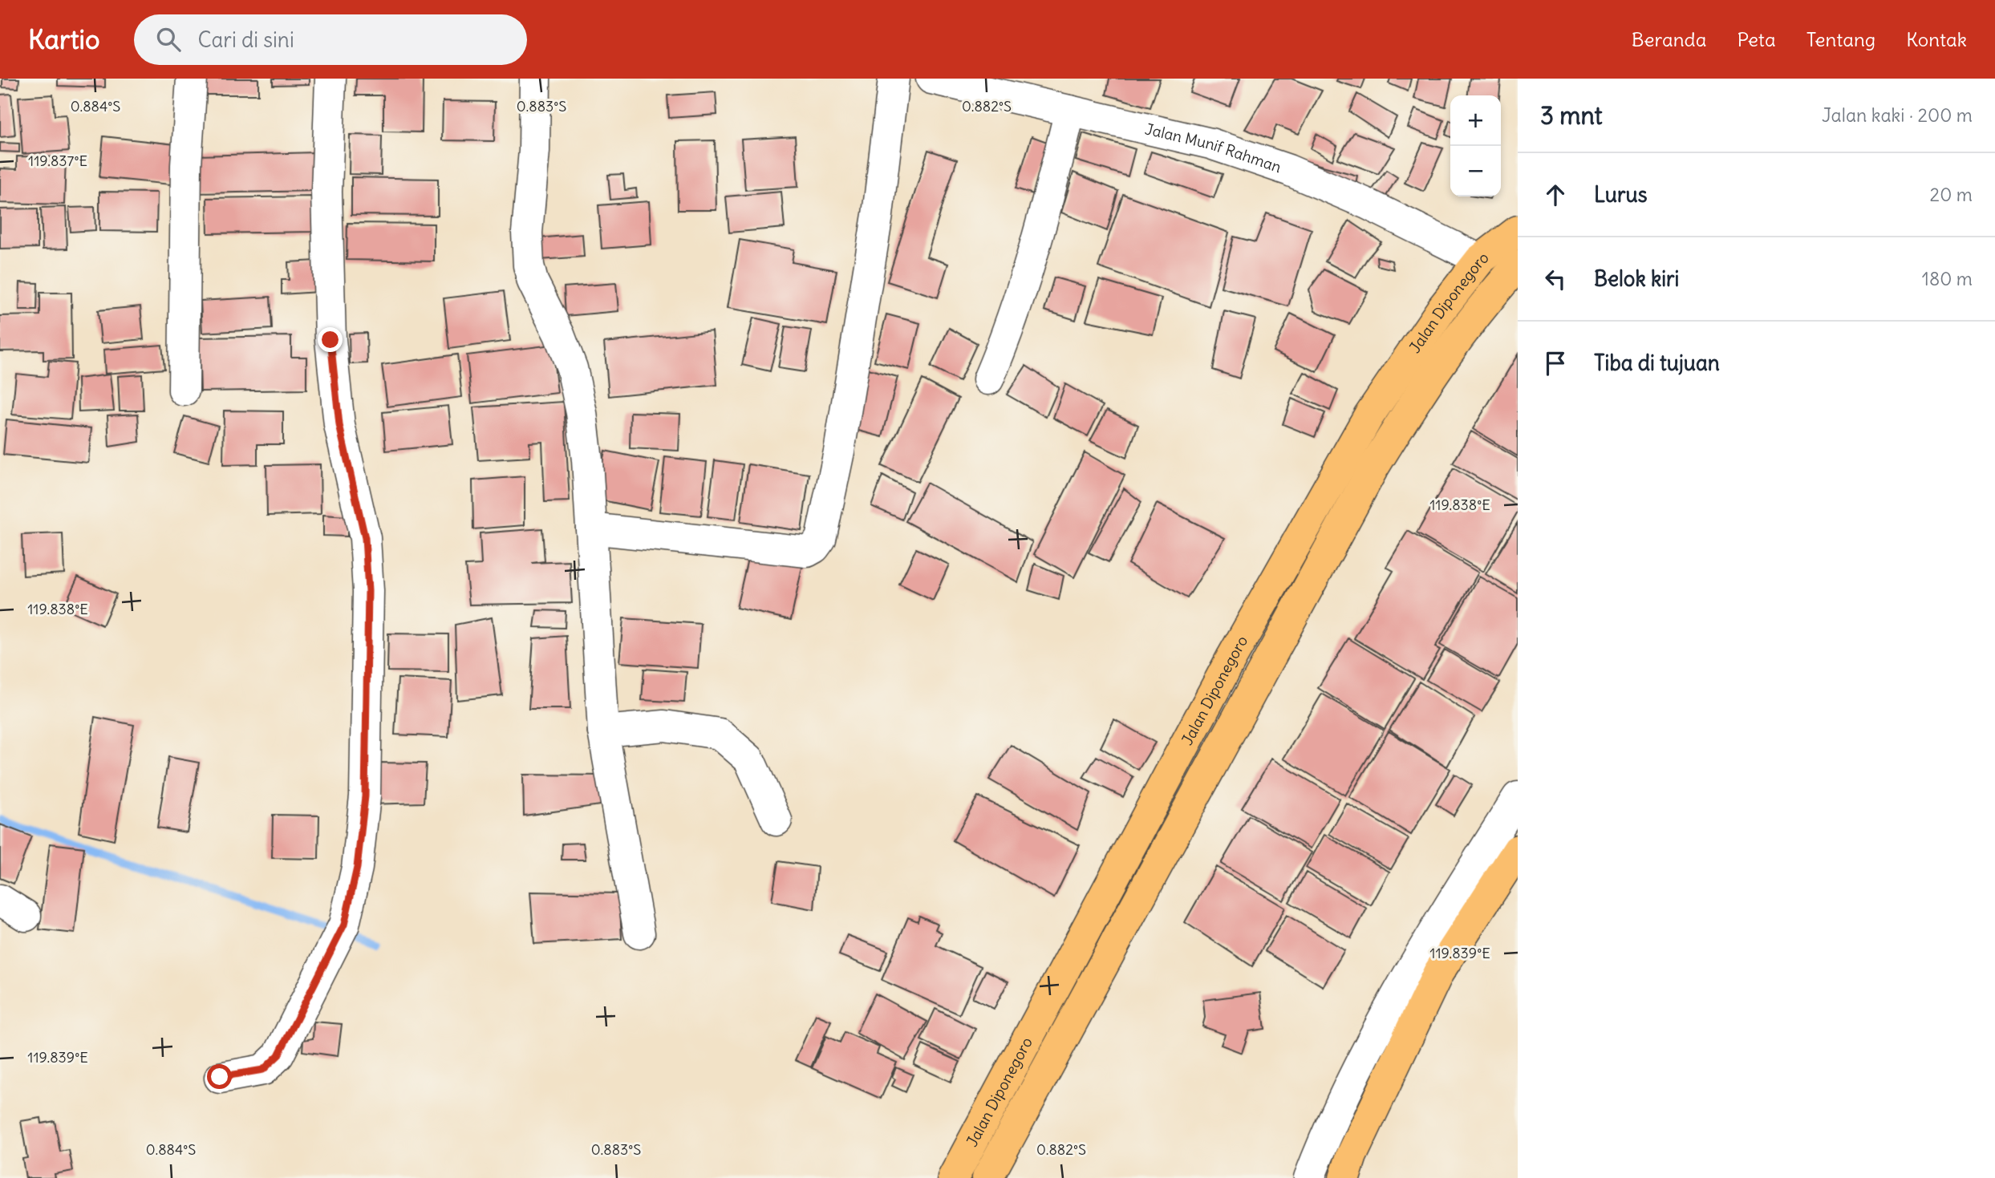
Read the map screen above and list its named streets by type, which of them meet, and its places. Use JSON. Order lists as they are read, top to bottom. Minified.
{"streets":{"main road":["Jalan Diponegoro"],"street":["Jalan Munif Rahman"]},"crossings":[["Jalan Munif Rahman","Jalan Diponegoro"]],"page":{"header":"Kartio","search":"Cari di sini","nav":["Beranda","Peta","Tentang","Kontak"],"heading":["3 mnt","Jalan kaki · 200 m"],"map_buttons":["+","−"],"list":[["Lurus","20 m"],["Belok kiri","180 m"],"Tiba di tujuan"]},"coordinates":["0.884°S","0.883°S","0.882°S","119.837°E","119.838°E","119.839°E"]}
